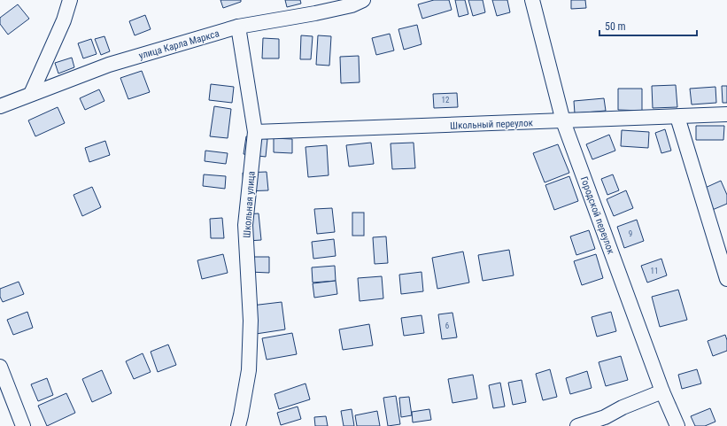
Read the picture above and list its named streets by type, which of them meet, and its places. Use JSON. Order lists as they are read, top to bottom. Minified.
{"streets":{"street":["улица Карла Маркса","Школьный переулок","Школьная улица","Городской переулок"]},"crossings":[["улица Карла Маркса","Школьная улица"],["Школьный переулок","Школьная улица"],["Школьный переулок","Городской переулок"]],"house_numbers":["12","9","11","6"],"scale_bar":"50 m"}
